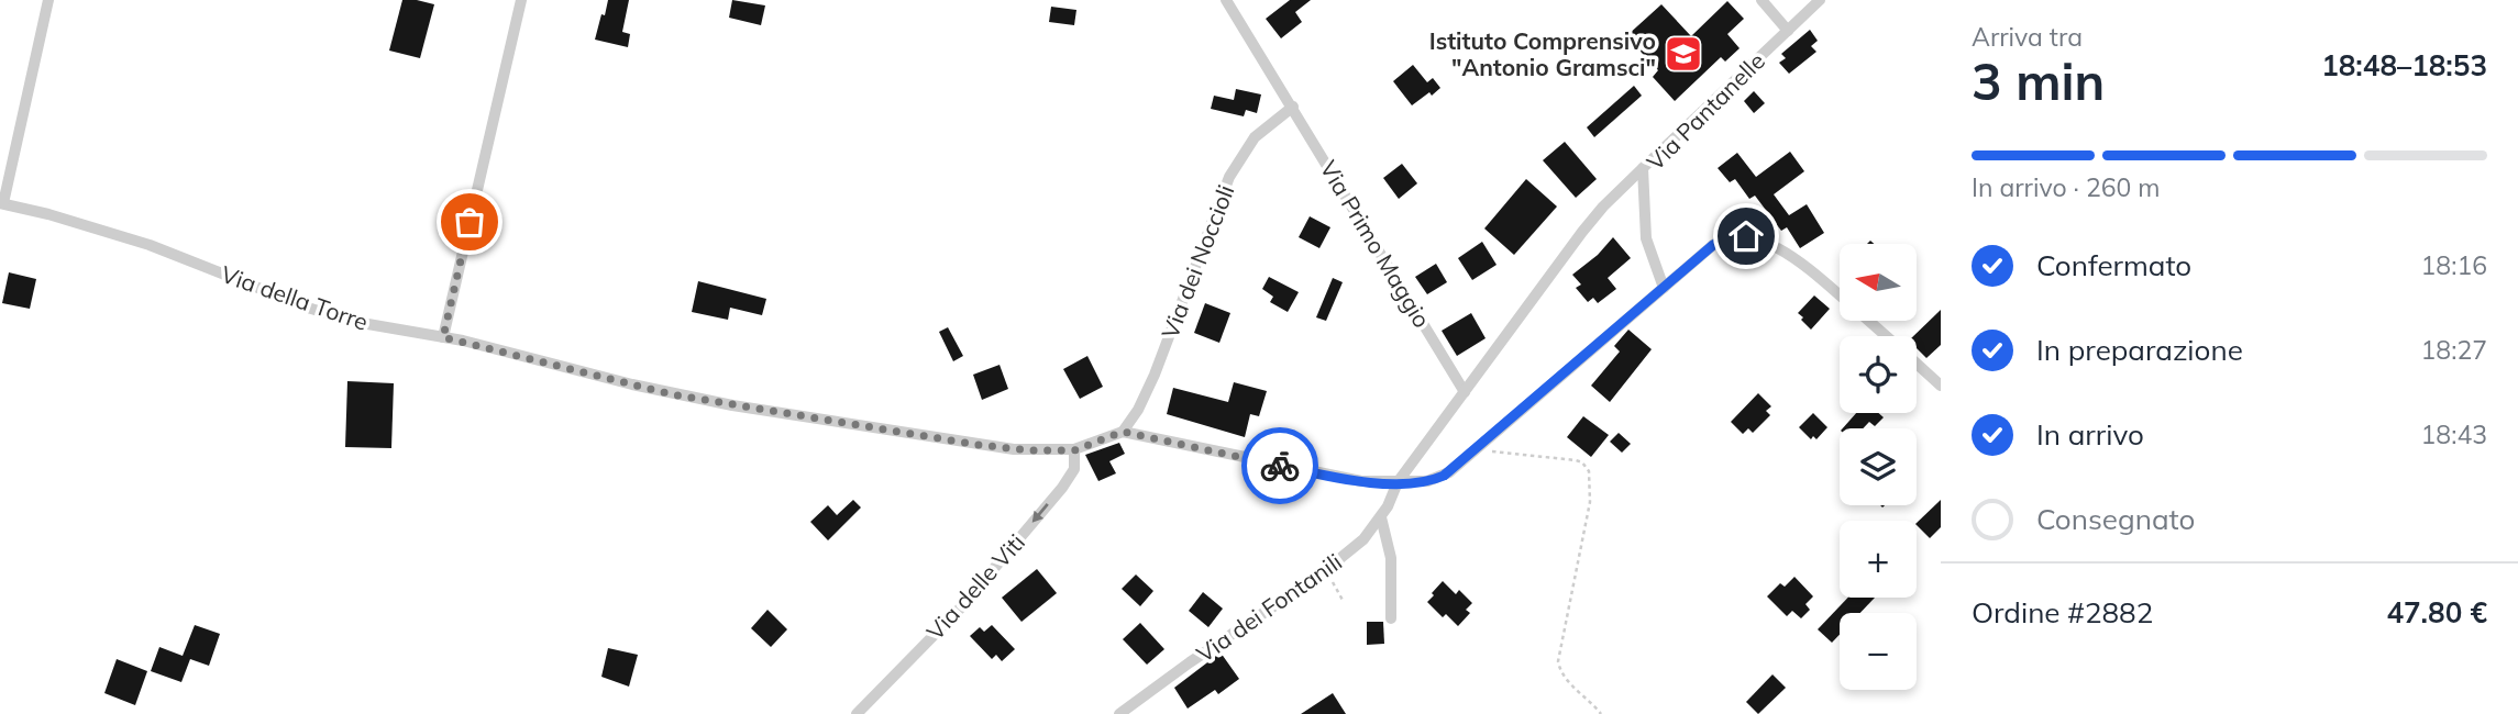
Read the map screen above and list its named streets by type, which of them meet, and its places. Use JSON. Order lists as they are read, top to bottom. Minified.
{"streets":{"street":["Via Pantanelle","Via Primo Maggio","Via dei Noccioli","Via della Torre","Via delle Viti","Via dei Fontanili"]},"crossings":[["Via Primo Maggio","Via dei Noccioli"],["Via dei Noccioli","Via della Torre"],["Via della Torre","Via delle Viti"]],"one_way":["Via delle Viti"],"places":{"school or university":["Istituto Comprensivo \"Antonio Gramsci\""]},"north":"left","page":{"heading":["3 min","Arriva tra","18:48–18:53"],"panel":["Ordine #2882","47.80 €"],"bar":"In arrivo · 260 m","list":[["Confermato","18:16"],["In preparazione","18:27"],["In arrivo","18:43"],"Consegnato"],"map_buttons":["+","−"]}}
